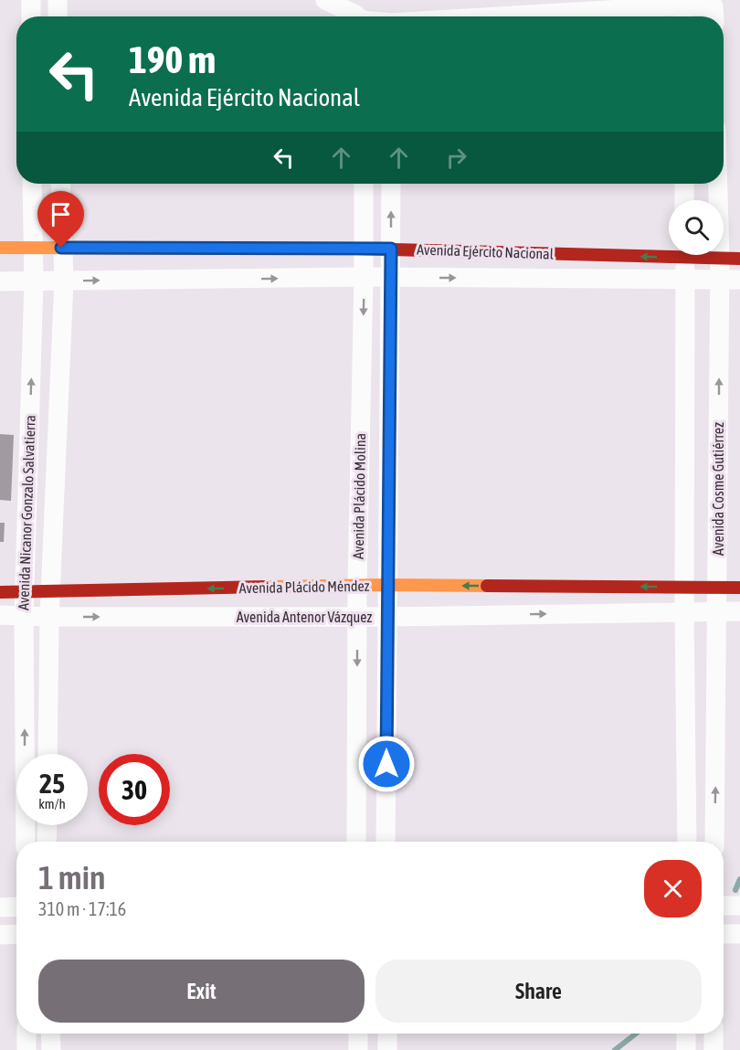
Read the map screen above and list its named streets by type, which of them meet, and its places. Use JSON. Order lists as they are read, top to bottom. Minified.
{"streets":{"street":["Avenida Ejército Nacional","Avenida Cosme Gutiérrez","Avenida Plácido Molina","Avenida Nicanor Gonzalo Salvatierra","Avenida Plácido Méndez","Avenida Antenor Vázquez"]},"crossings":[["Avenida Ejército Nacional","Avenida Cosme Gutiérrez"],["Avenida Ejército Nacional","Avenida Plácido Molina"],["Avenida Ejército Nacional","Avenida Nicanor Gonzalo Salvatierra"],["Avenida Cosme Gutiérrez","Avenida Plácido Méndez"],["Avenida Cosme Gutiérrez","Avenida Antenor Vázquez"],["Avenida Plácido Molina","Avenida Plácido Méndez"],["Avenida Plácido Molina","Avenida Antenor Vázquez"],["Avenida Nicanor Gonzalo Salvatierra","Avenida Plácido Méndez"],["Avenida Nicanor Gonzalo Salvatierra","Avenida Antenor Vázquez"]],"one_way":["Avenida Plácido Méndez","Avenida Antenor Vázquez"],"page":{"turn":["190 m","Avenida Ejército Nacional"],"speed":"25 km/h","limit":"30","heading":["1 min","310 m · 17:16"],"buttons":["Exit","Share"]}}
